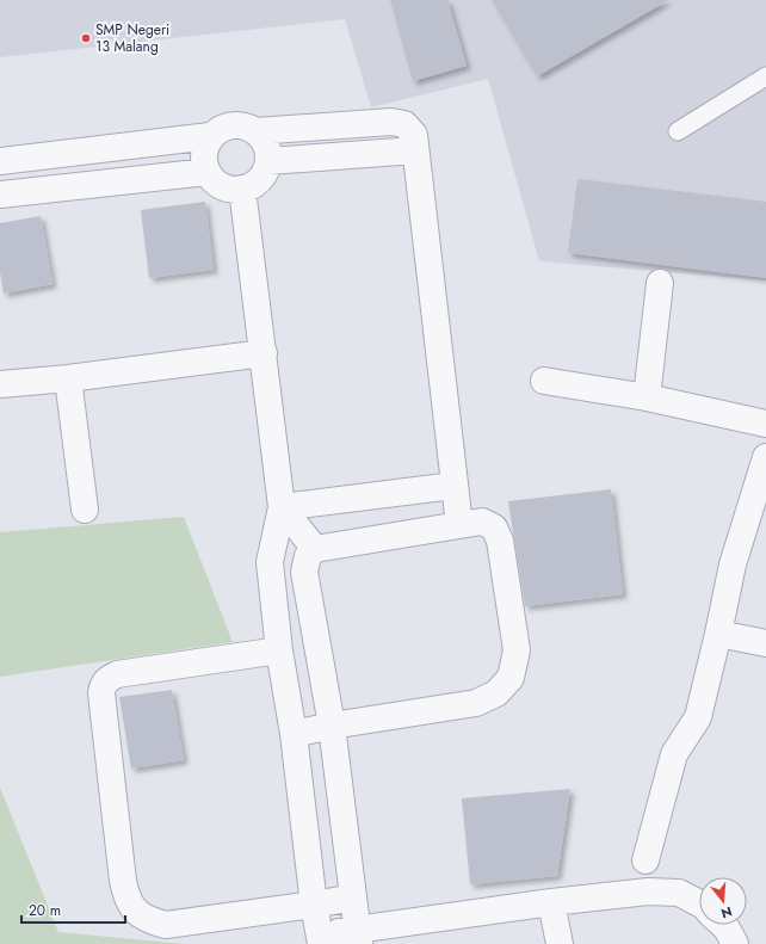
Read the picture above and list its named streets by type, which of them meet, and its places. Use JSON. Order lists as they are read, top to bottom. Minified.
{"places":["SMP Negeri 13 Malang"],"scale_bar":"20 m","north":"bottom"}
